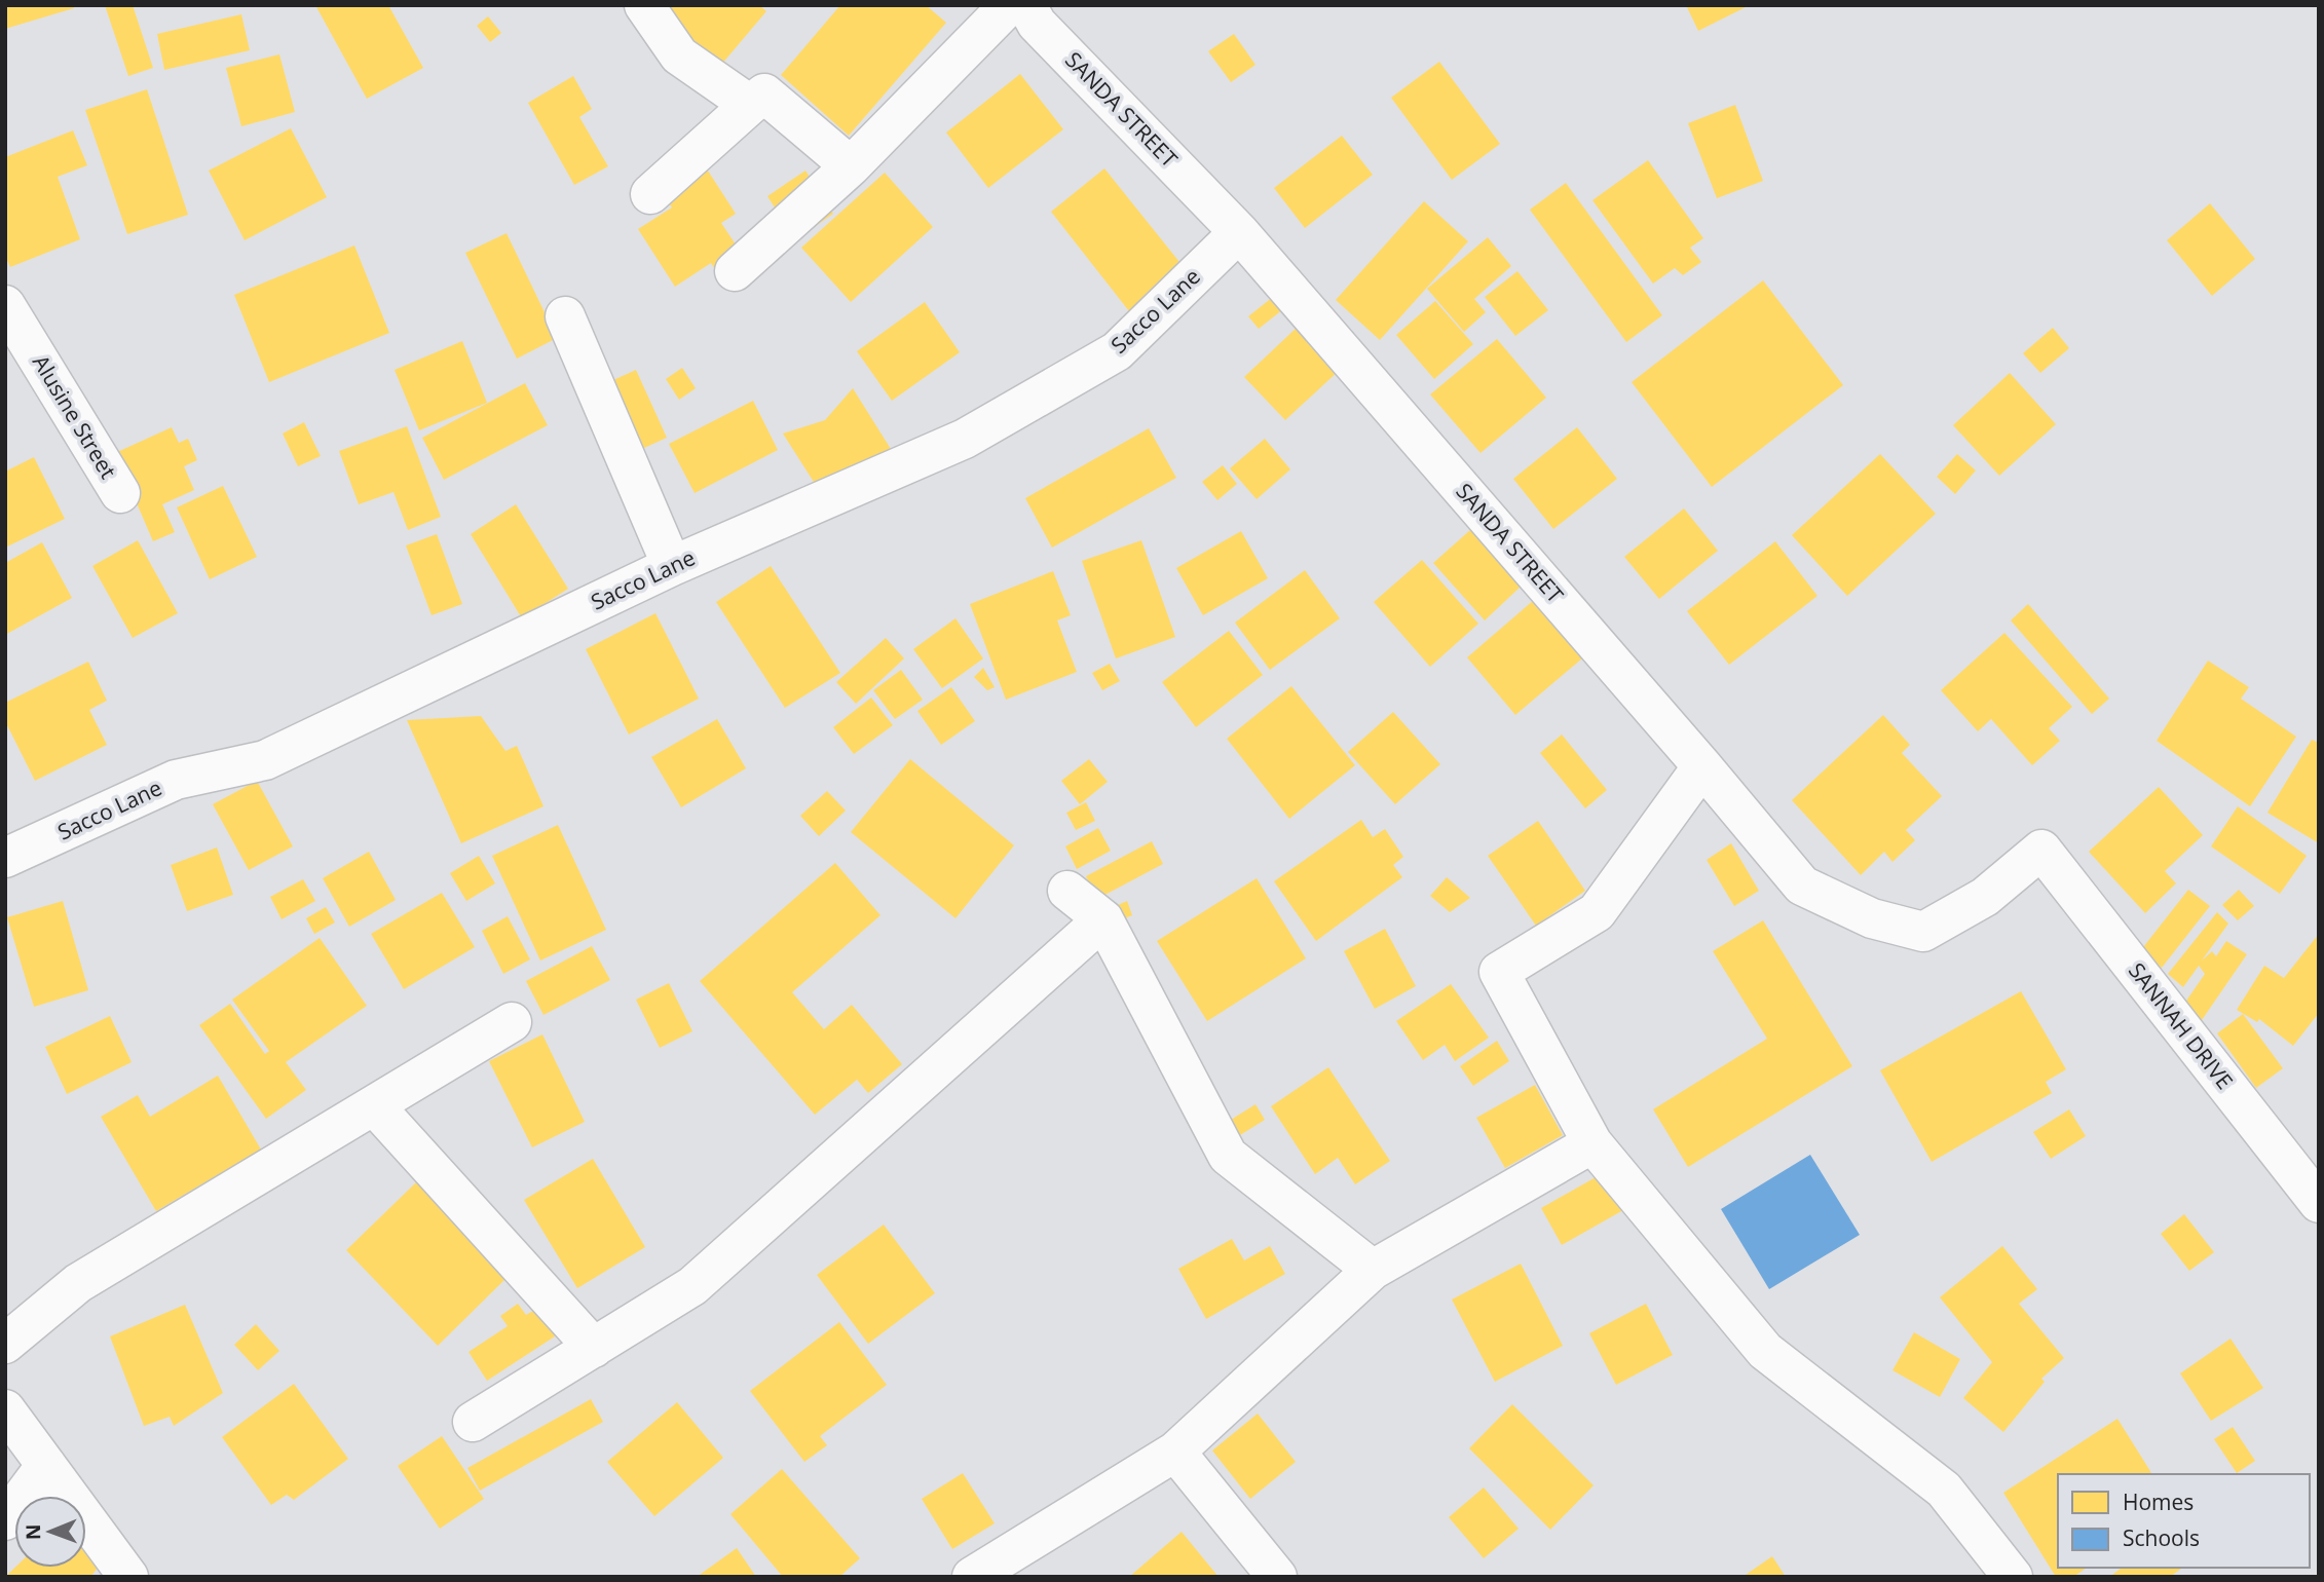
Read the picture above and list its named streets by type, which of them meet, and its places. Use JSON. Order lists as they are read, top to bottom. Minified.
{"streets":{"street":["SANDA STREET","Sacco Lane","Alusine Street","SANNAH DRIVE"]},"crossings":[["SANDA STREET","Sacco Lane"],["SANDA STREET","SANNAH DRIVE"]],"legend":["Homes","Schools"],"north":"left"}
